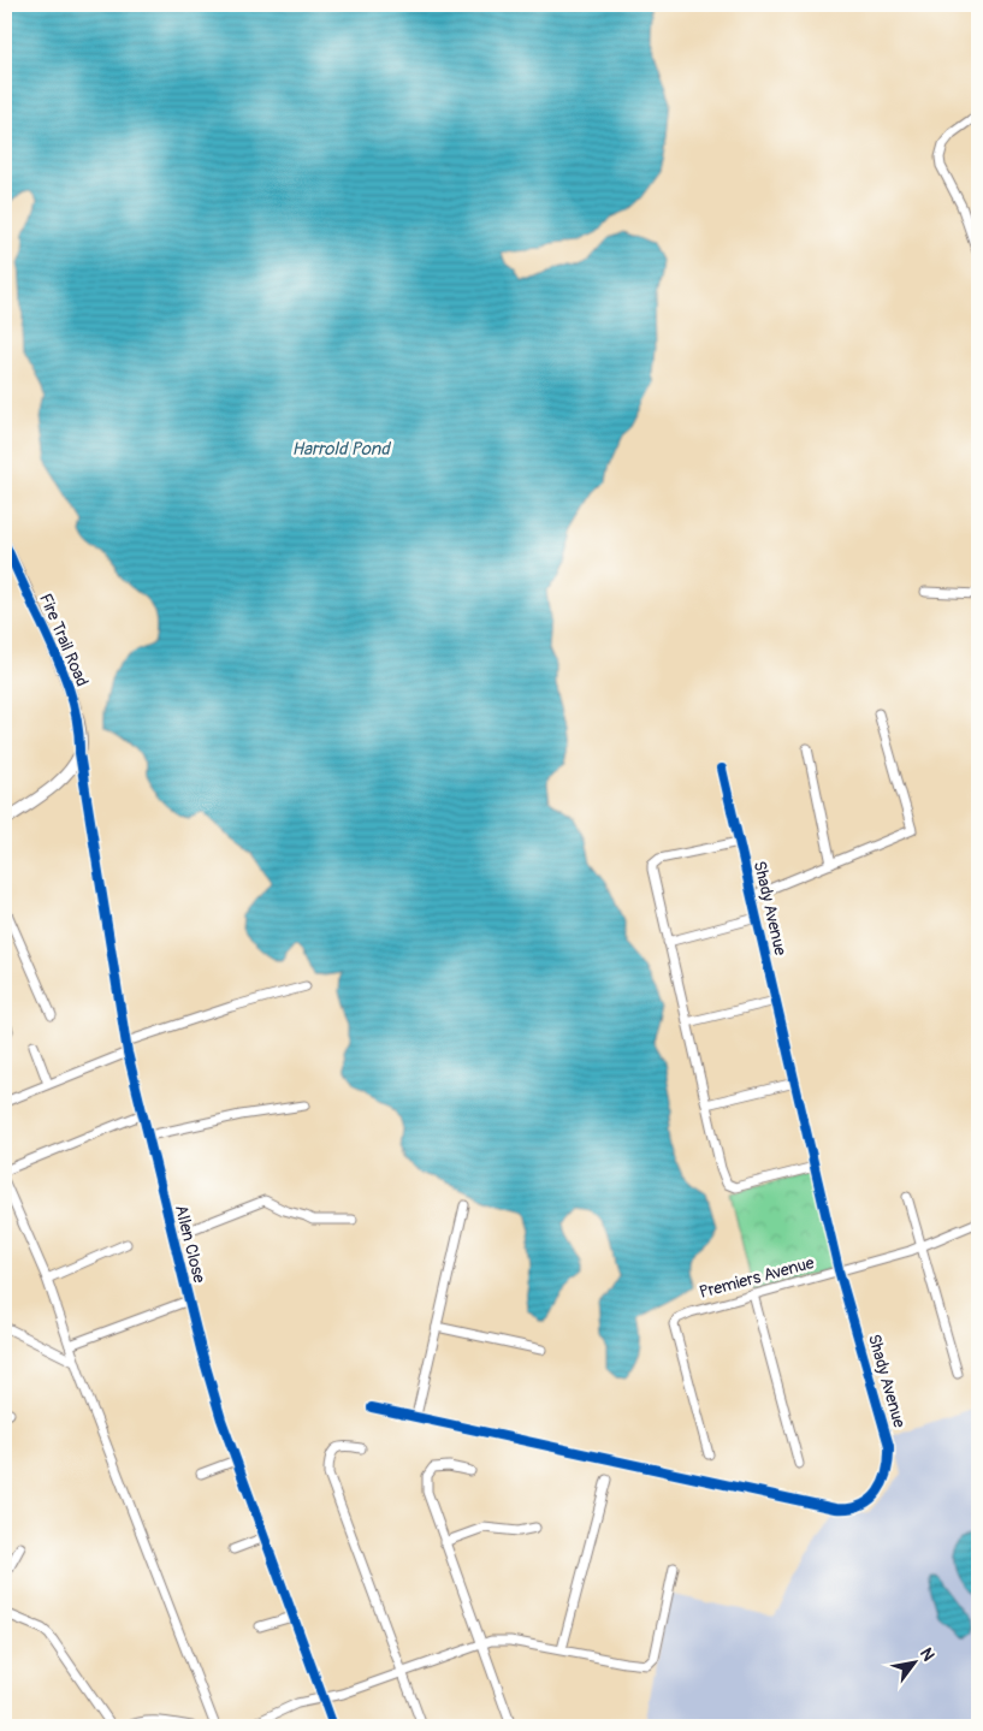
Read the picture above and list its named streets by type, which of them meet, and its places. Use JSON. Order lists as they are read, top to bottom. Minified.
{"streets":{"street":["Fire Trail Road","Shady Avenue","Allen Close","Premiers Avenue"]},"crossings":[["Fire Trail Road","Allen Close"],["Shady Avenue","Premiers Avenue"]],"water":["Harrold Pond"],"north":"top right"}
